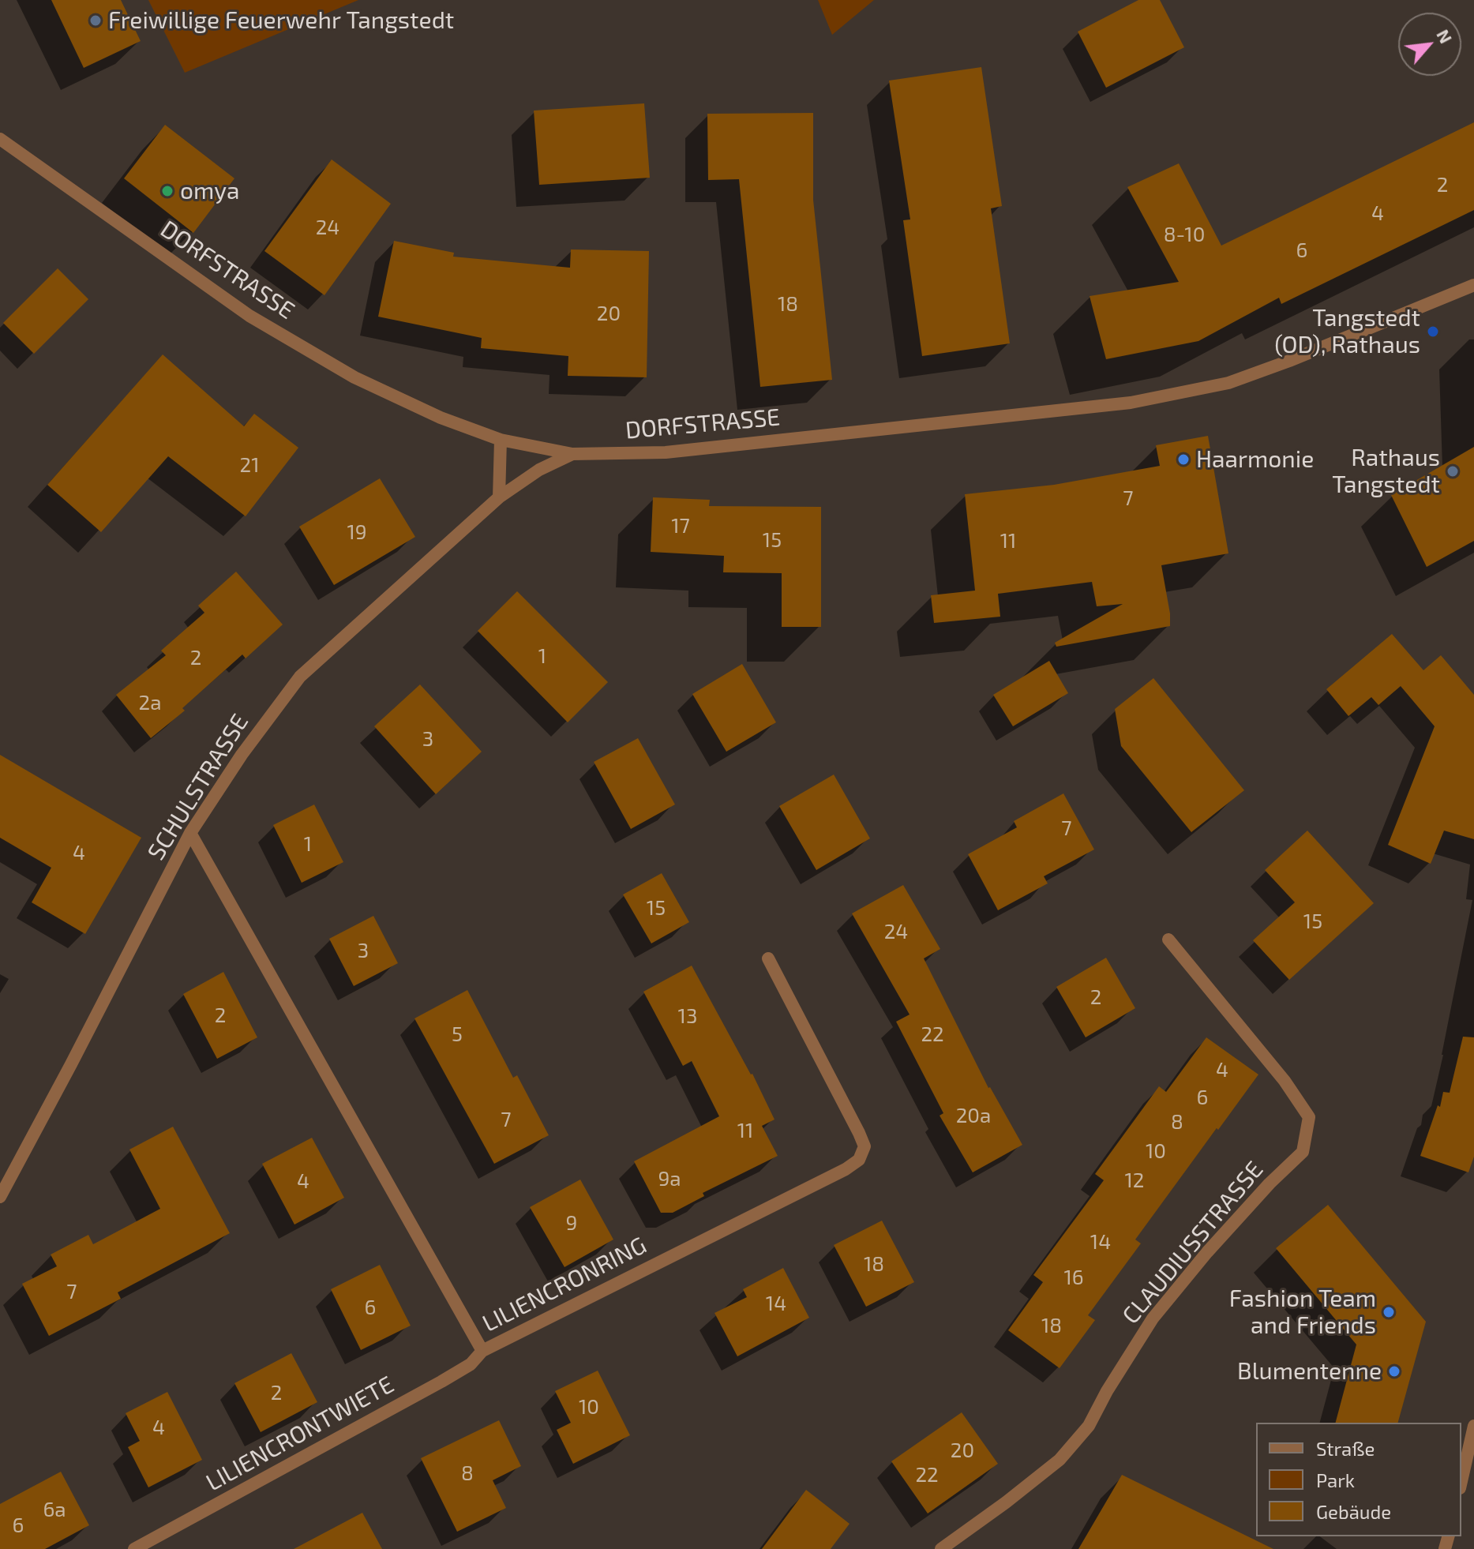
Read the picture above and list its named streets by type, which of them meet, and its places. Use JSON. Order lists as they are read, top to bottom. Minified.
{"streets":{"street":["DORFSTRASSE","SCHULSTRASSE","CLAUDIUSSTRASSE","LILIENCRONRING","LILIENCRONTWIETE"]},"crossings":[["DORFSTRASSE","SCHULSTRASSE"],["SCHULSTRASSE","LILIENCRONRING"],["LILIENCRONRING","LILIENCRONTWIETE"]],"places":["Freiwillige Feuerwehr Tangstedt","omya","Tangstedt (OD), Rathaus","Haarmonie","Rathaus Tangstedt","Fashion Team and Friends","Blumentenne"],"house_numbers":["2","4","24","8-10","6","18","20","21","7","17","19","15","11","1","2","2a","3","7","1","4","15","15","24","3","2","2","13","5","22","4","6","20a","7","8","11","10","9a","12","4","9","14","18","16","7","14","6","18","2","10","4","20","8","22","6a","6"],"legend":["Straße","Park","Gebäude"],"north":"top right"}
